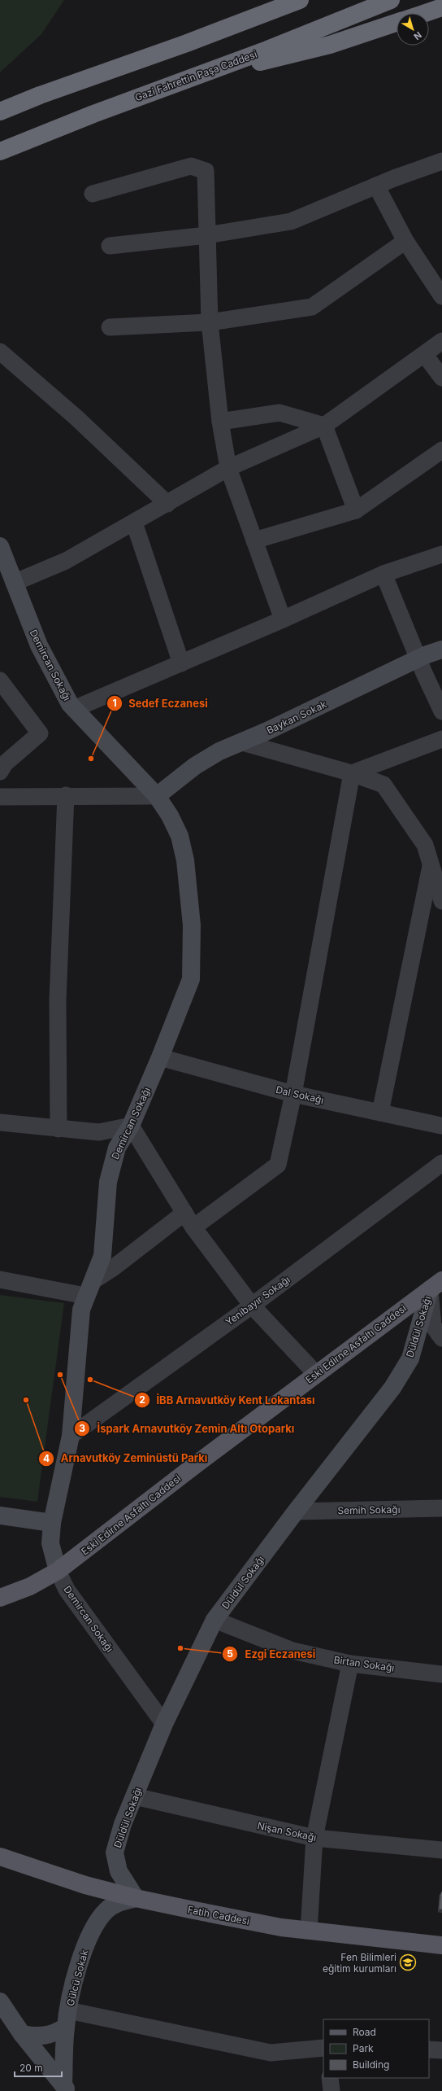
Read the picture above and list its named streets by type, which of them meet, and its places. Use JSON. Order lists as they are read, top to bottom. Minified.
{"streets":{"highway":["Gazi Fahrettin Paşa Caddesi"],"main road":["Demircan Sokağı","Baykan Sokak","Düldül Sokağı","Eski Edirne Asfaltı Caddesi","Fatih Caddesi","Gülcü Sokak"],"street":["Dal Sokağı","Yenibayır Sokağı","Semih Sokağı","Birtan Sokağı","Nişan Sokağı"]},"crossings":[["Demircan Sokağı","Baykan Sokak"],["Demircan Sokağı","Dal Sokağı"],["Demircan Sokağı","Yenibayır Sokağı"],["Demircan Sokağı","Düldül Sokağı"],["Demircan Sokağı","Eski Edirne Asfaltı Caddesi"],["Düldül Sokağı","Eski Edirne Asfaltı Caddesi"],["Düldül Sokağı","Semih Sokağı"],["Düldül Sokağı","Birtan Sokağı"],["Düldül Sokağı","Nişan Sokağı"],["Düldül Sokağı","Fatih Caddesi"],["Düldül Sokağı","Gülcü Sokak"],["Fatih Caddesi","Gülcü Sokak"]],"places":{"other":["Sedef Eczanesi","İspark Arnavutköy Zemin Altı Otoparkı","İBB Arnavutköy Kent Lokantası","Arnavutköy Zeminüstü Parkı","Ezgi Eczanesi"],"school or university":["Fen Bilimleri eğitim kurumları"]},"legend":["Road","Park","Building"],"scale_bar":"20 m","north":"bottom right"}
